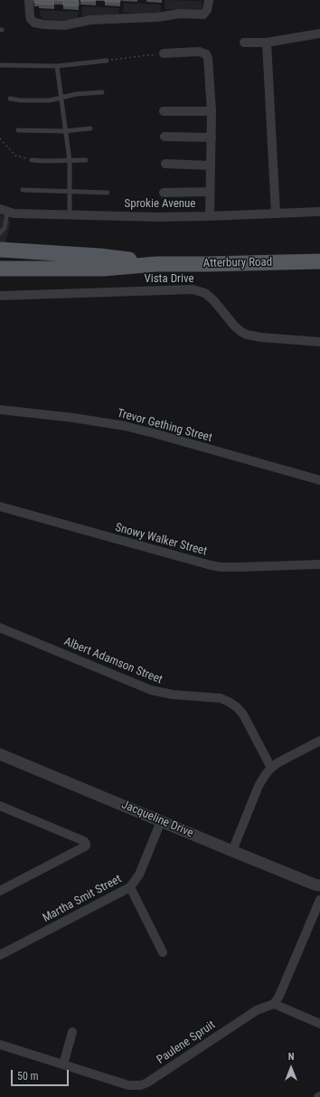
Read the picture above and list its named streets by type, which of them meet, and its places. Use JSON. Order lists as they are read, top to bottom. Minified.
{"streets":{"main road":["Atterbury Road"],"street":["Sprokie Avenue","Vista Drive","Trevor Gething Street","Snowy Walker Street","Albert Adamson Street","Jacqueline Drive","Martha Smit Street","Paulene Spruit"]},"crossings":[["Jacqueline Drive","Martha Smit Street"]],"scale_bar":"50 m","north":"top"}
